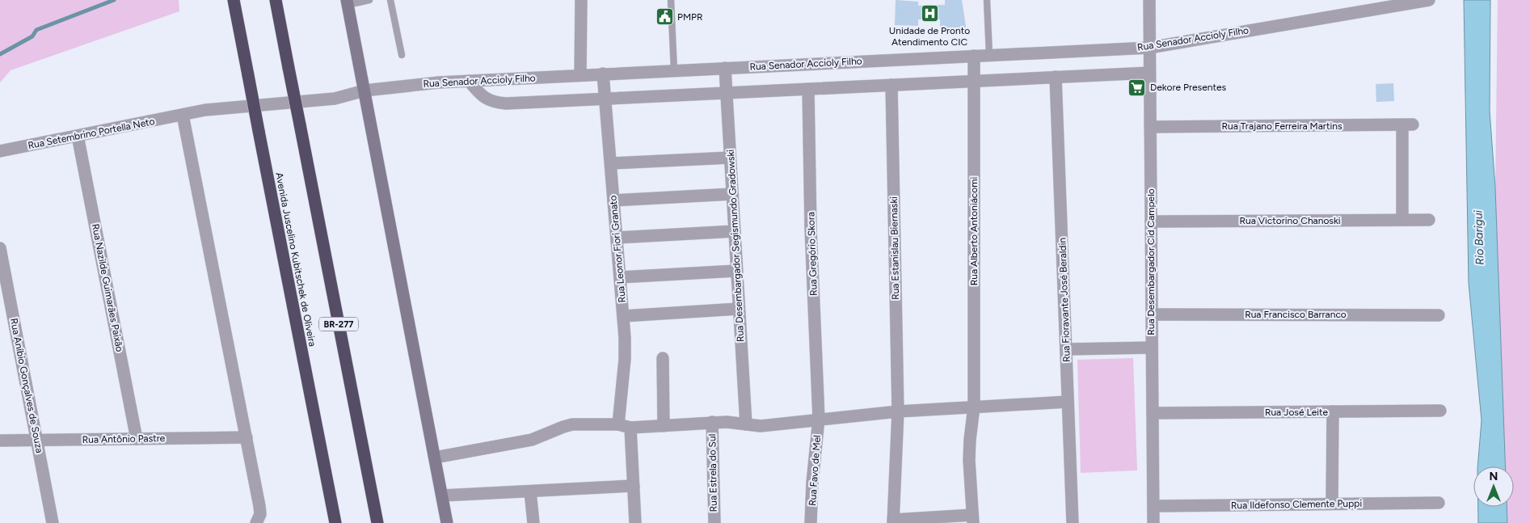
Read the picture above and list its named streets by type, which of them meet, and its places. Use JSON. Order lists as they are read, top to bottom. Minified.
{"streets":{"highway":["Avenida Juscelino Kubitschek de Oliveira","BR-277"],"street":["Rua Senador Accioly Filho","Rua Trajano Ferreira Martins","Rua Setembrino Portella Neto","Rua Victorino Chanoski","Rua Alberto Antoniácomi","Rua Desembargador Segismundo Gradowski","Rua Estanislau Biernaski","Rua Leonor Fiori Granato","Rua Gregório Skora","Rua Desembargador Cid Campelo","Rua Nazilde Guimarães Paixão","Rua Fioravante José Beraldin","Rua Francisco Barranco","Rua Aníbio Gonçalves de Souza","Rua José Leite","Rua Antônio Pastre","Rua Favo de Mel","Rua Estrela do Sul","Rua Ildefonso Clemente Puppi"]},"crossings":[["Rua Senador Accioly Filho","Rua Setembrino Portella Neto"],["Rua Senador Accioly Filho","Rua Alberto Antoniácomi"],["Rua Senador Accioly Filho","Rua Desembargador Segismundo Gradowski"],["Rua Senador Accioly Filho","Rua Leonor Fiori Granato"],["Rua Senador Accioly Filho","Rua Desembargador Cid Campelo"],["Rua Trajano Ferreira Martins","Rua Victorino Chanoski"],["Rua Trajano Ferreira Martins","Rua Desembargador Cid Campelo"],["Rua Setembrino Portella Neto","Rua Nazilde Guimarães Paixão"],["Rua Victorino Chanoski","Rua Desembargador Cid Campelo"],["Rua Gregório Skora","Rua Favo de Mel"],["Rua Desembargador Cid Campelo","Rua Francisco Barranco"],["Rua Desembargador Cid Campelo","Rua José Leite"],["Rua Desembargador Cid Campelo","Rua Ildefonso Clemente Puppi"],["Rua Nazilde Guimarães Paixão","Rua Antônio Pastre"],["Rua Aníbio Gonçalves de Souza","Rua Antônio Pastre"]],"water":["Rio Barigui"],"places":{"hospital":["Unidade de Pronto Atendimento CIC"],"public building":["PMPR"],"supermarket":["Dekore Presentes"]},"north":"top"}
